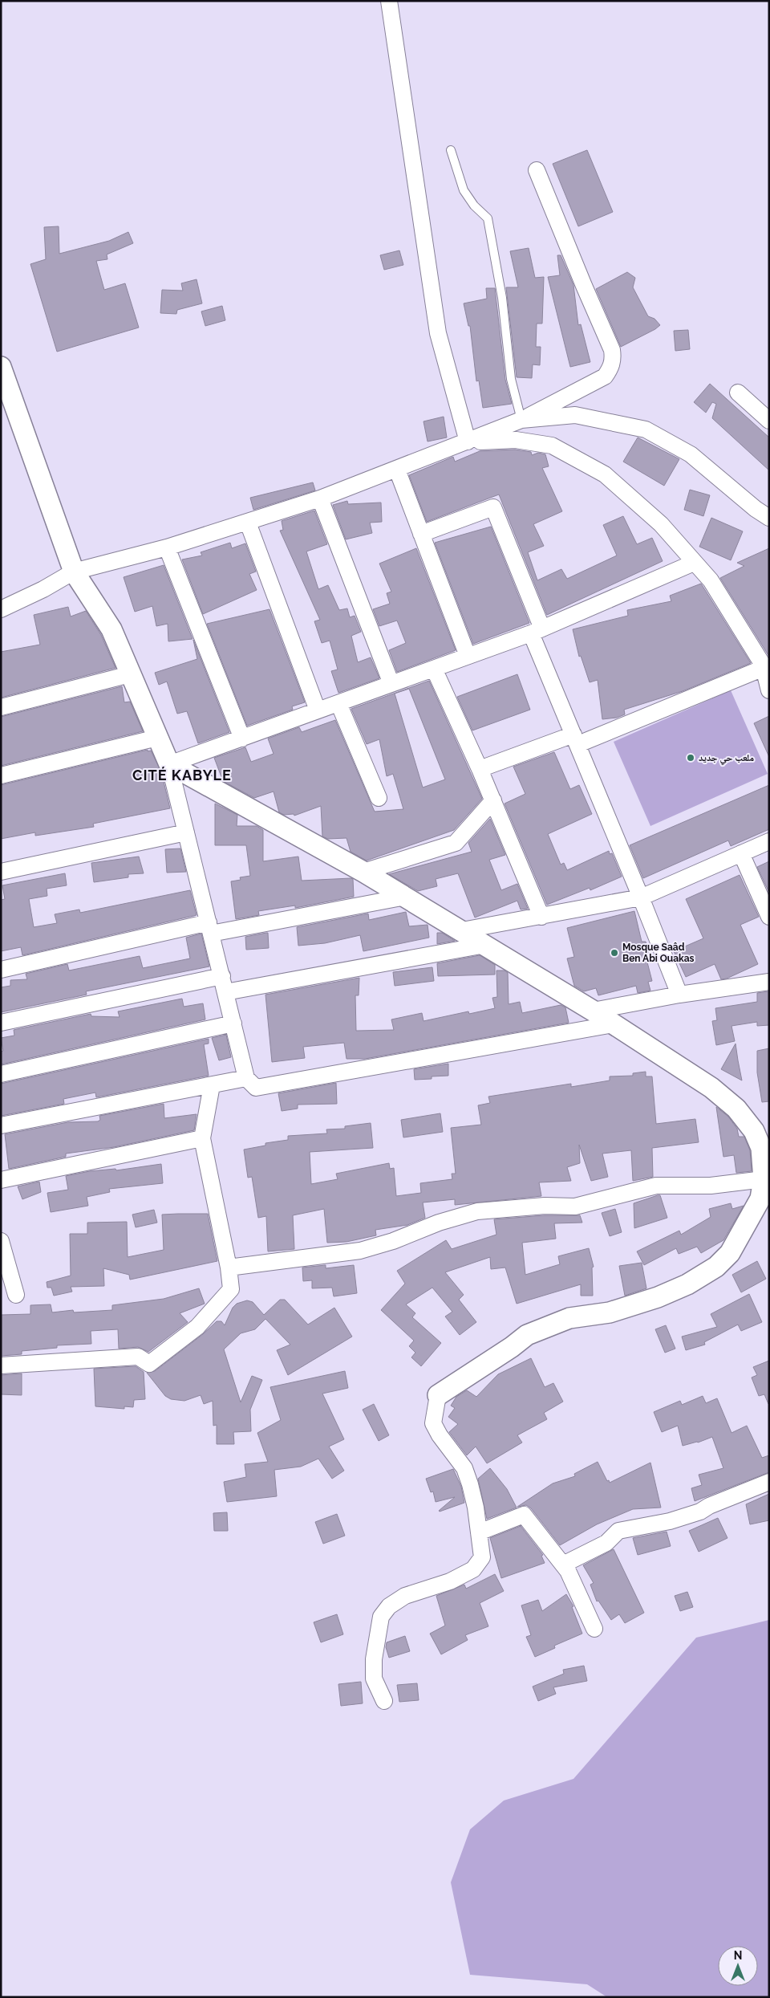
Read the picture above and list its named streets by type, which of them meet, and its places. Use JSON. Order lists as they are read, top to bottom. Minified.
{"districts":["CITÉ KABYLE"],"places":["ملعب حي جديد","Mosque Saâd Ben Abi Ouakas"],"north":"top"}
